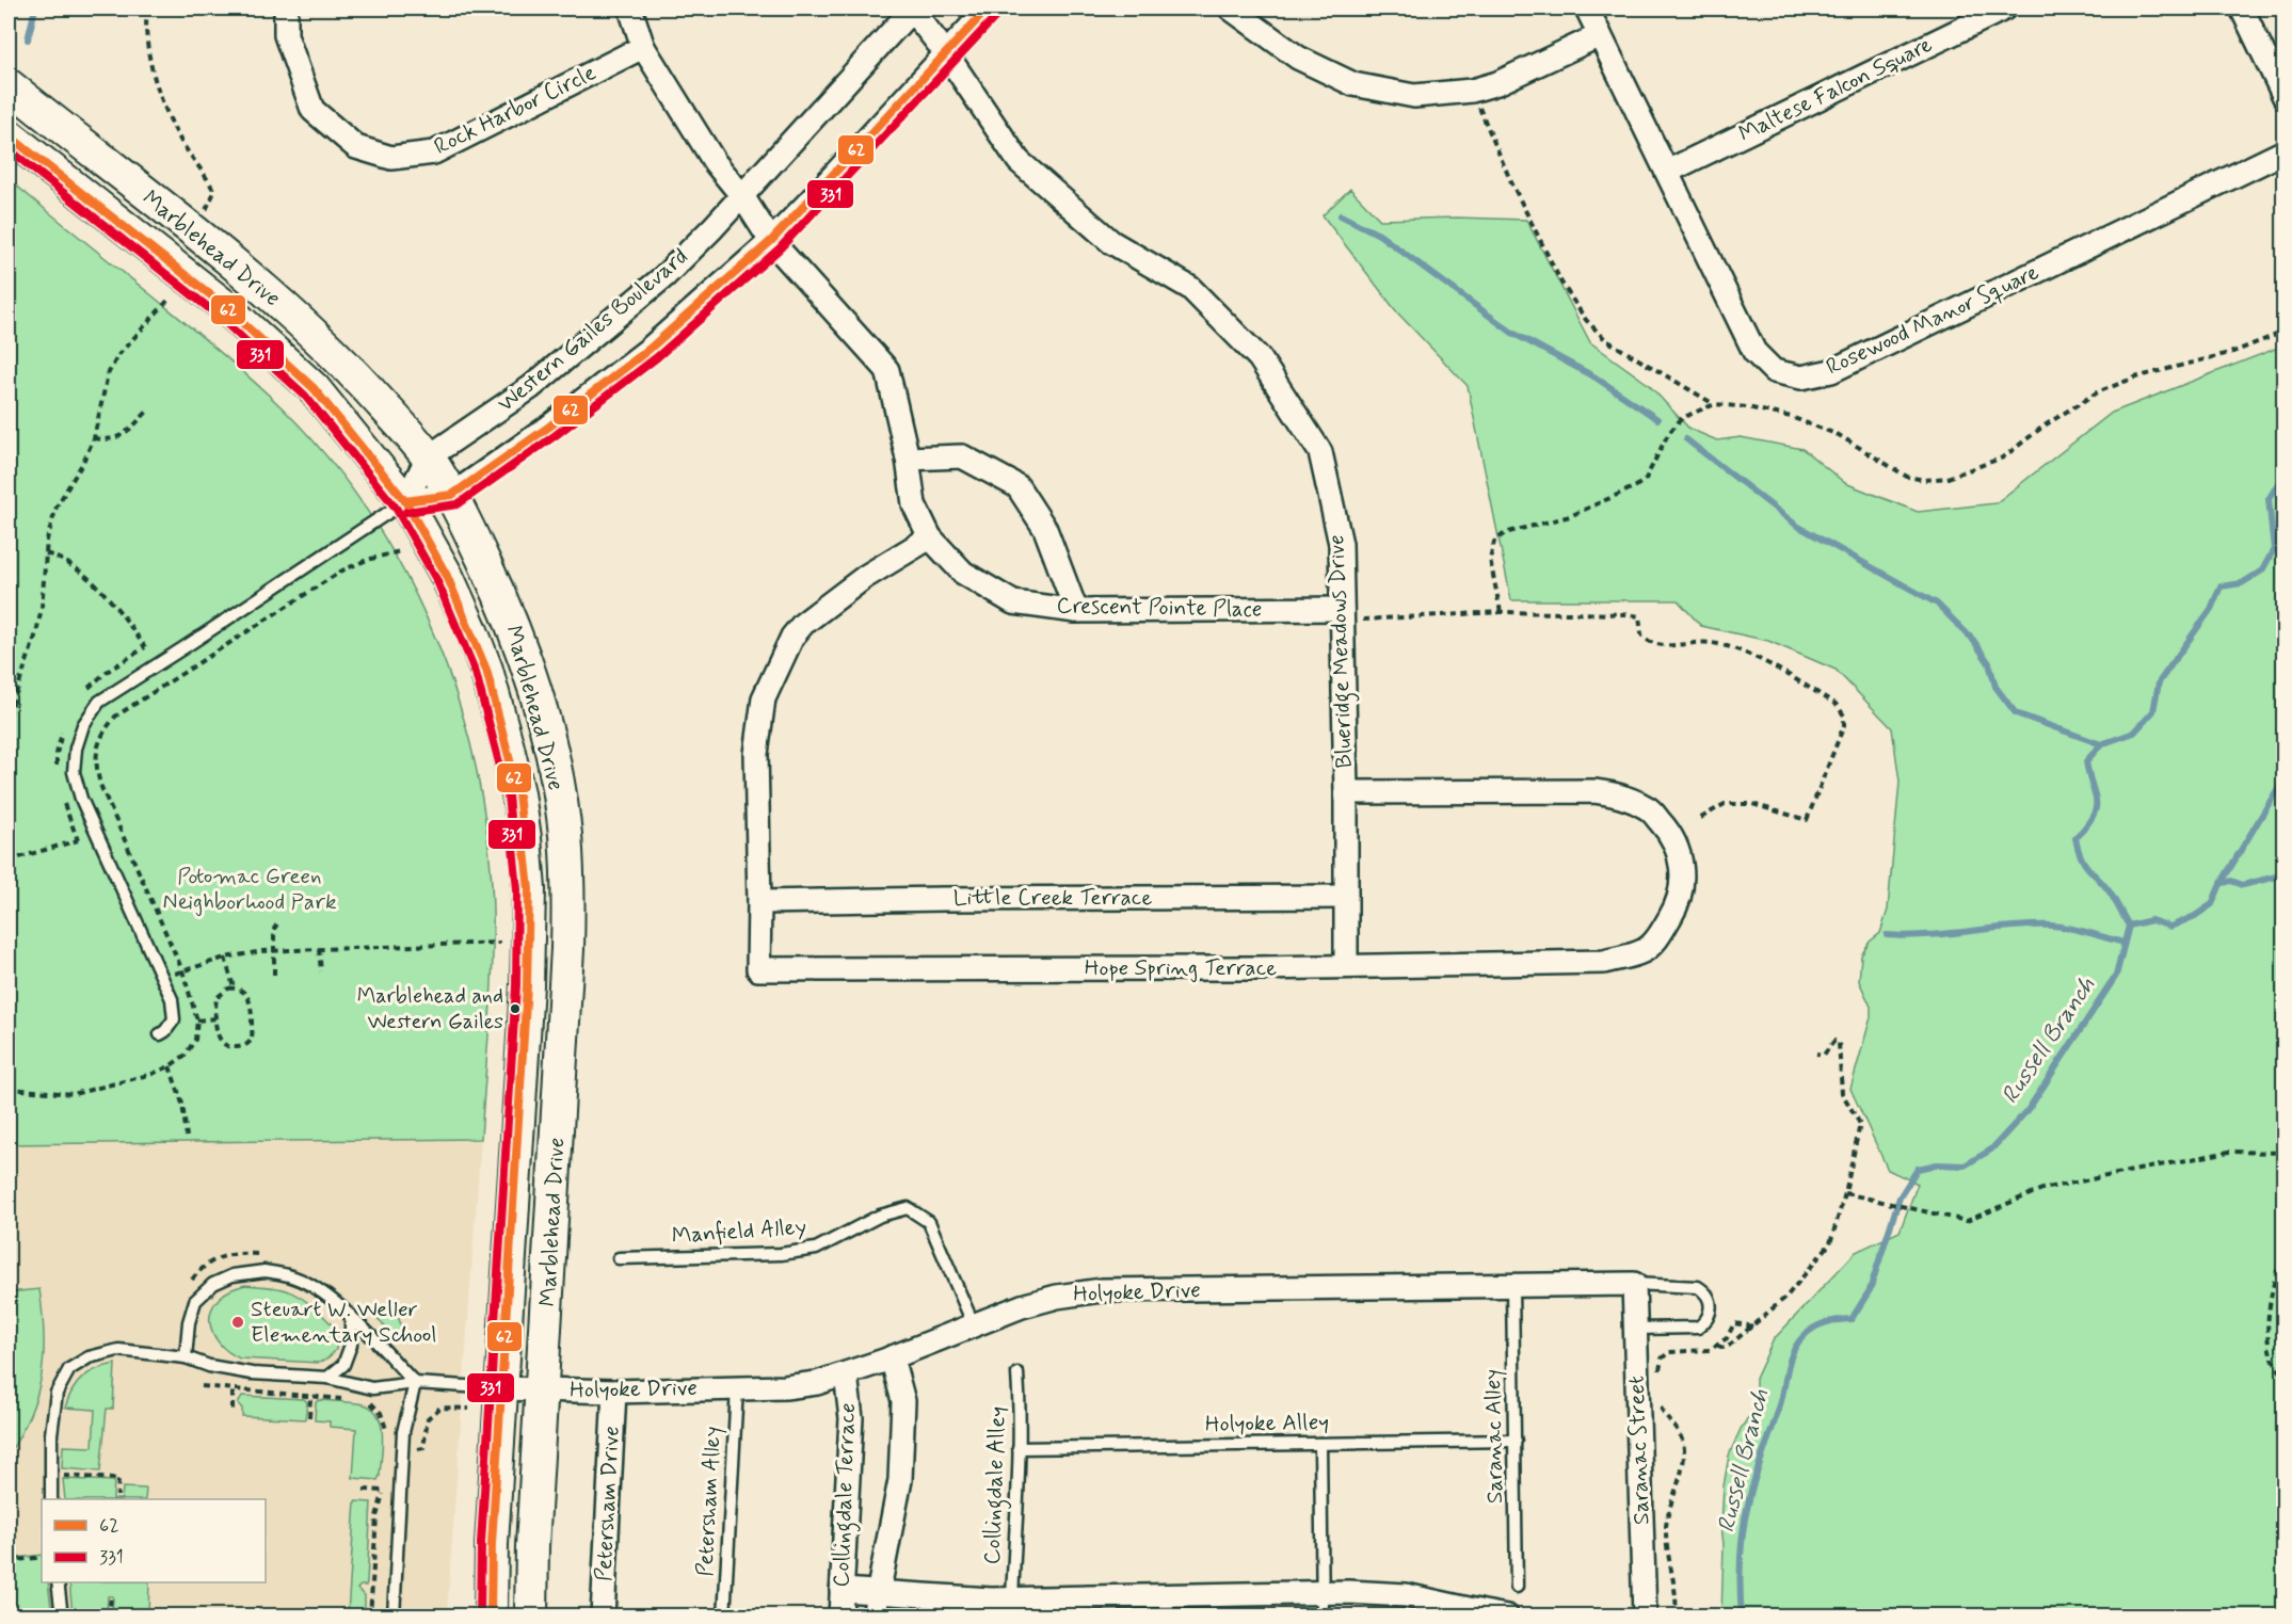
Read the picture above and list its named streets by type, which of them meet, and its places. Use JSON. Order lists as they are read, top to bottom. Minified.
{"streets":{"street":["Maltese Falcon Square","Rock Harbor Circle","Marblehead Drive","Rosewood Manor Square","Western Gailes Boulevard","Crescent Pointe Place","Blueridge Meadows Drive","Little Creek Terrace","Hope Spring Terrace","Holyoke Drive","Saranac Street","Collingdale Terrace","Petersham Drive"],"lane":["Manfield Alley","Holyoke Alley","Saranac Alley","Collingdale Alley","Petersham Alley"]},"crossings":[["Maltese Falcon Square","Rosewood Manor Square"],["Rock Harbor Circle","Crescent Pointe Place"],["Marblehead Drive","Western Gailes Boulevard"],["Marblehead Drive","Holyoke Drive"],["Western Gailes Boulevard","Crescent Pointe Place"],["Western Gailes Boulevard","Blueridge Meadows Drive"],["Crescent Pointe Place","Blueridge Meadows Drive"],["Crescent Pointe Place","Hope Spring Terrace"],["Blueridge Meadows Drive","Little Creek Terrace"],["Blueridge Meadows Drive","Hope Spring Terrace"],["Little Creek Terrace","Hope Spring Terrace"],["Manfield Alley","Holyoke Drive"],["Holyoke Drive","Saranac Alley"],["Holyoke Drive","Saranac Street"],["Holyoke Drive","Collingdale Terrace"],["Holyoke Drive","Petersham Alley"],["Holyoke Drive","Petersham Drive"],["Holyoke Alley","Saranac Alley"],["Holyoke Alley","Collingdale Alley"]],"water":["Russell Branch"],"parks":["Potomac Green Neighborhood Park"],"places":["Marblehead and Western Gailes","Steuart W. Weller Elementary School"],"lines":["transit line 62","transit line 331"],"legend":["62","331"]}
